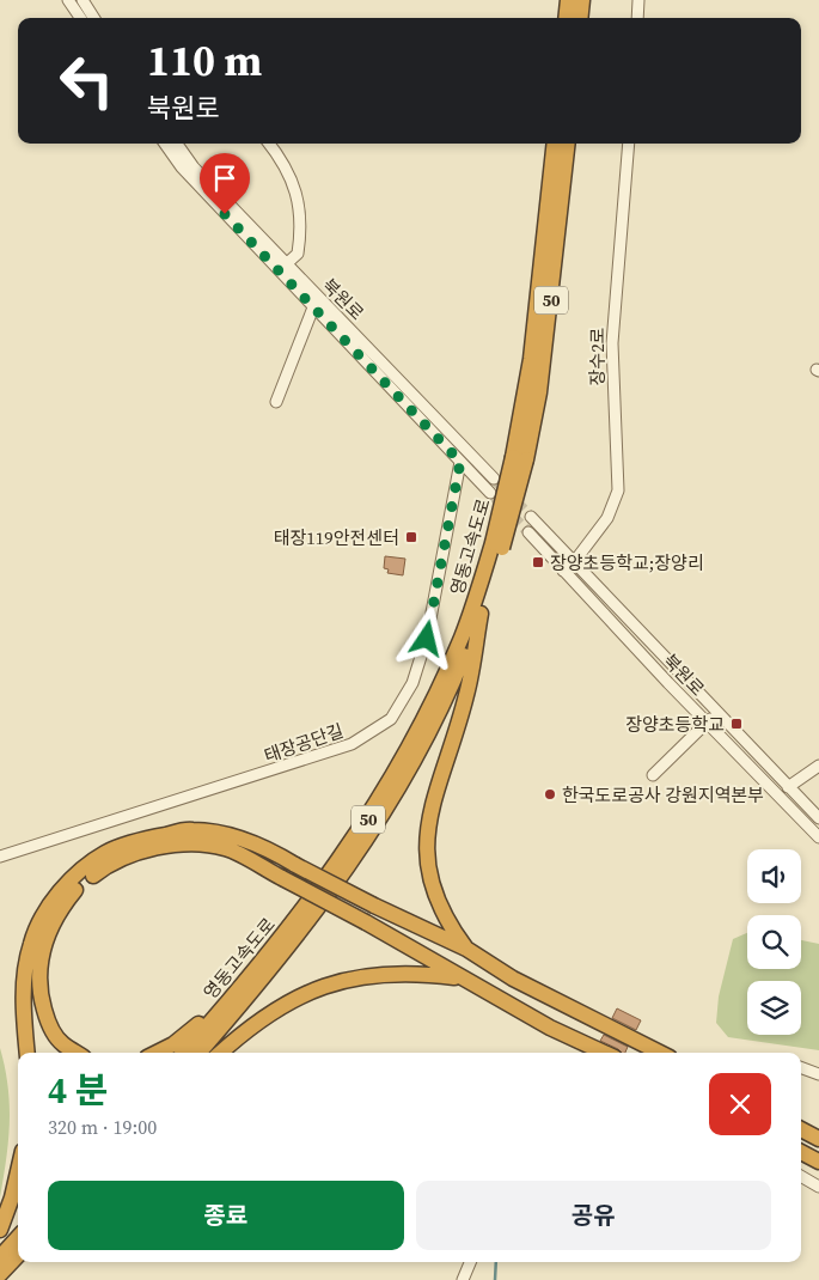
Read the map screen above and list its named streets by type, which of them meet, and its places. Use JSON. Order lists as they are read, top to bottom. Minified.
{"streets":{"highway":["50","영동고속도로"],"street":["북원로","장수2로","태장공단길"]},"crossings":[["북원로","장수2로"],["북원로","태장공단길"]],"places":{"transit":["태장119안전센터","장양초등학교;장양리","장양초등학교"],"other":["한국도로공사 강원지역본부"]},"page":{"turn":["110 m","북원로"],"heading":["4 분","320 m · 19:00"],"buttons":["종료","공유"]}}
